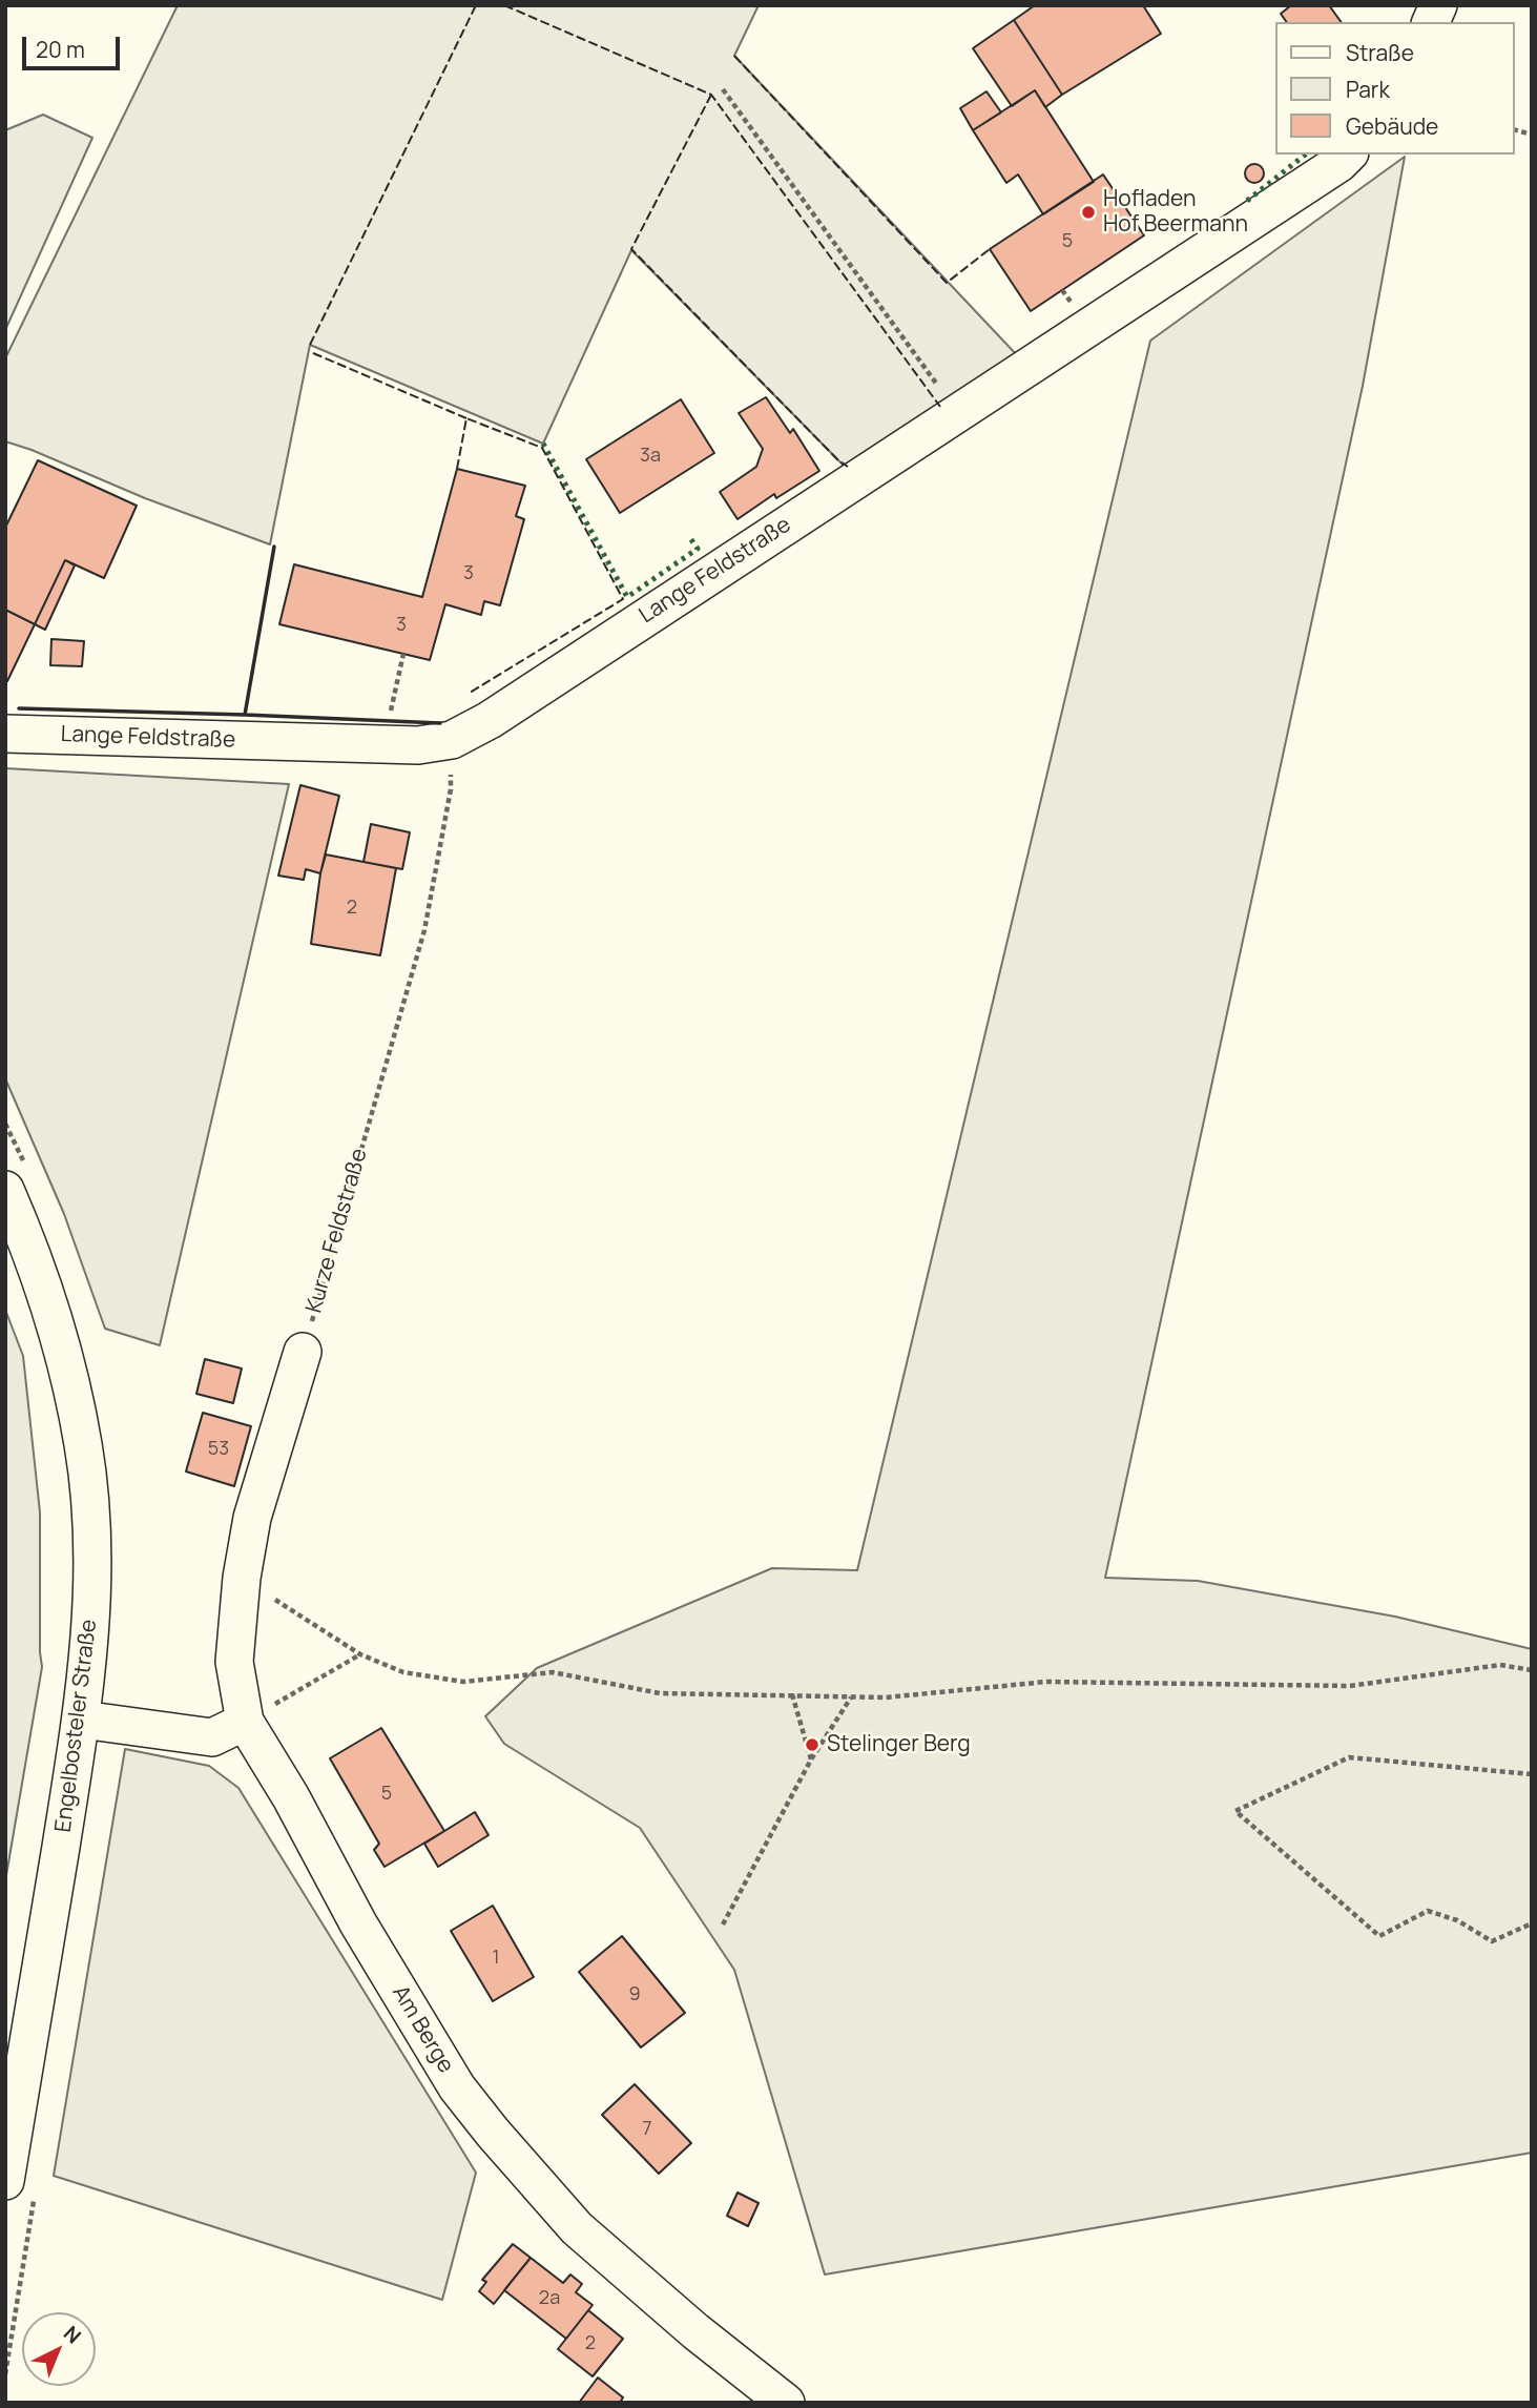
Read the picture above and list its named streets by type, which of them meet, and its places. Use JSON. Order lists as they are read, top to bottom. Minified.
{"streets":{"street":["Lange Feldstraße","Engelbosteler Straße","Am Berge"],"path":["Kurze Feldstraße"]},"crossings":[["Lange Feldstraße","Kurze Feldstraße"]],"places":["Hofladen Hof Beermann","Stelinger Berg"],"house_numbers":["5","3a","3","3","2","53","5","1","9","7","2a","2"],"legend":["Straße","Park","Gebäude"],"scale_bar":"20 m","north":"top right"}
